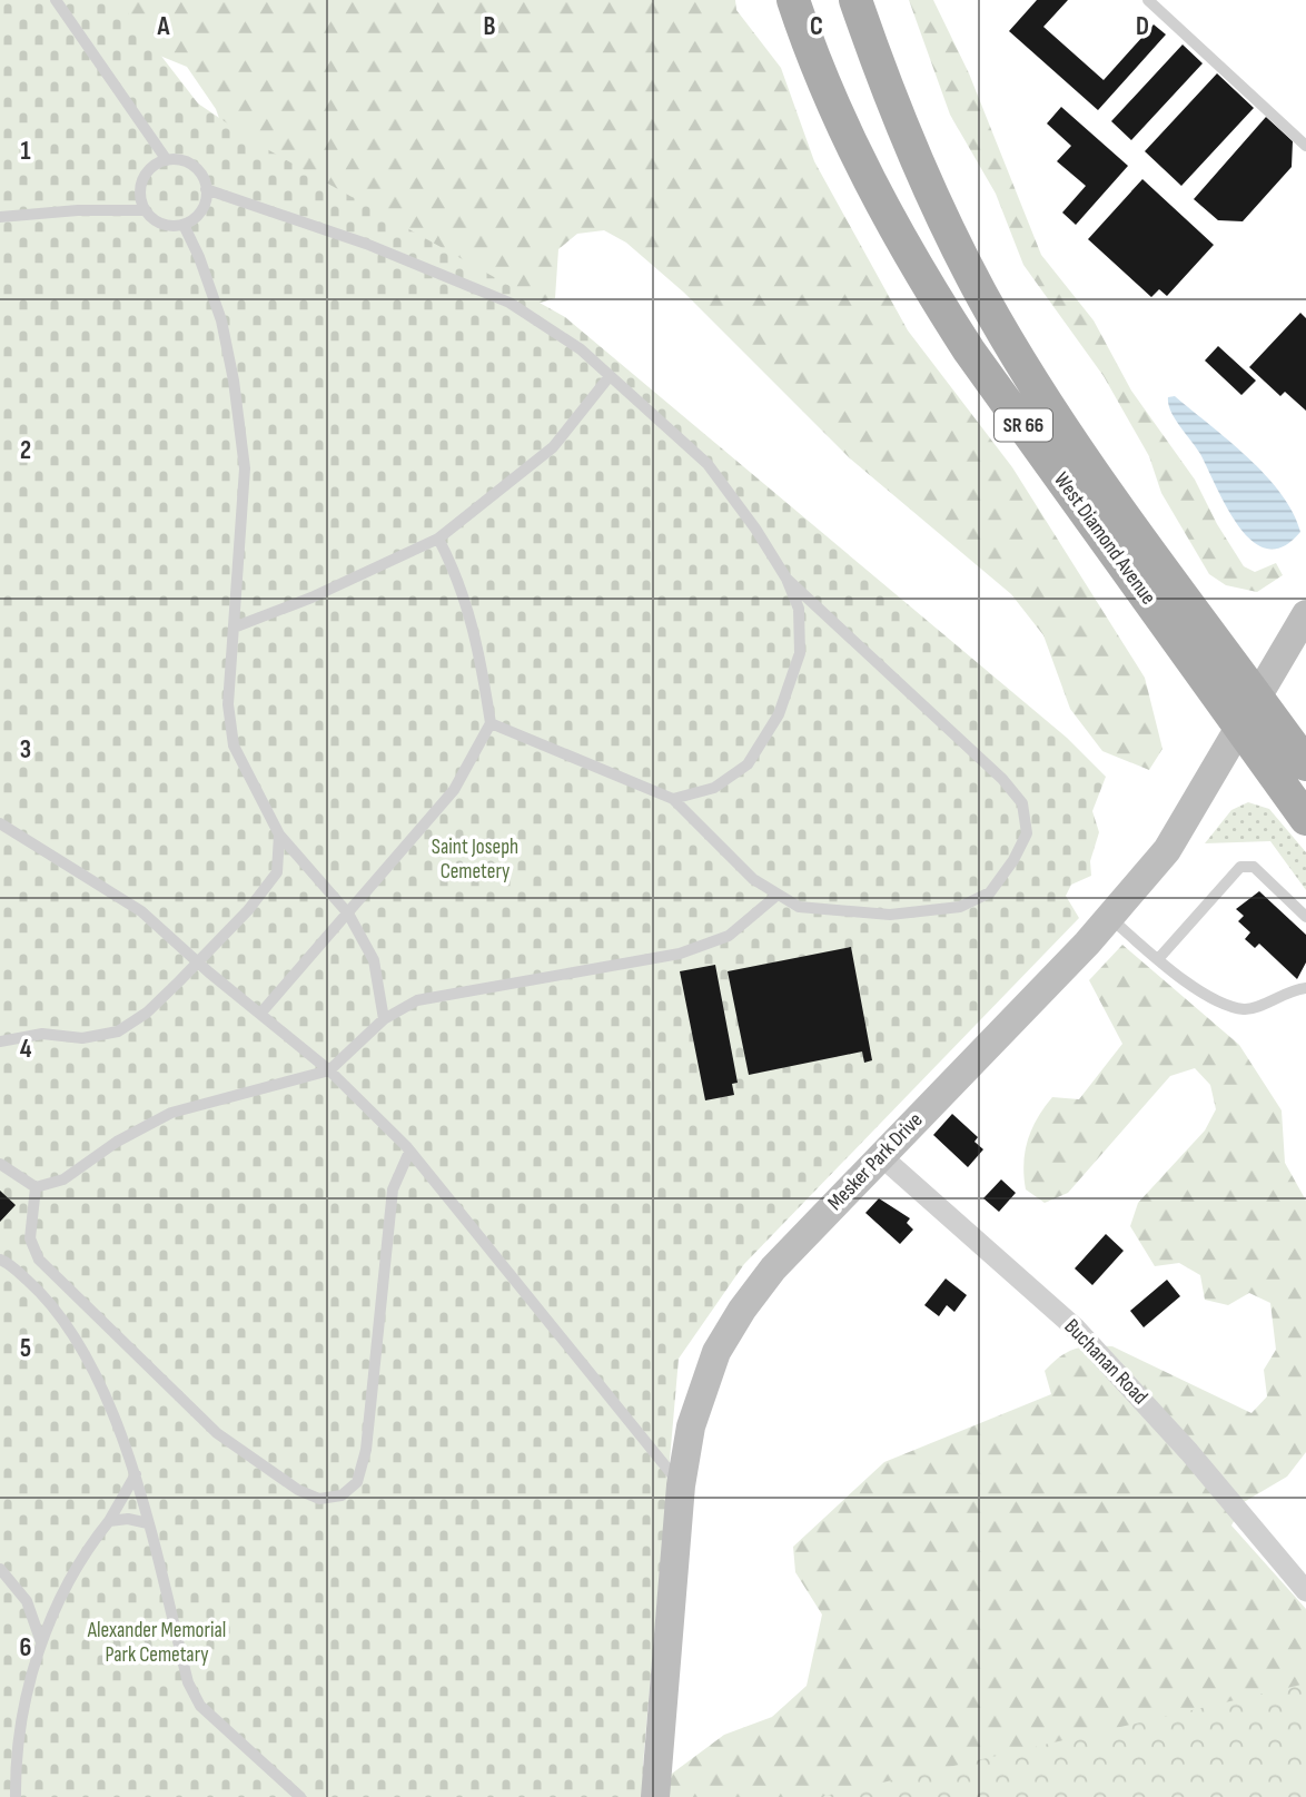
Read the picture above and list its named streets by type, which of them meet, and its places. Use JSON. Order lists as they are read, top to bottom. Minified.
{"streets":{"main road":["SR 66","West Diamond Avenue"],"street":["Mesker Park Drive","Buchanan Road"]},"crossings":[["West Diamond Avenue","Mesker Park Drive"],["Mesker Park Drive","Buchanan Road"]],"parks":["Saint Joseph Cemetery","Alexander Memorial Park Cemetary"],"grid":{"columns":["A","B","C","D"],"rows":["1","2","3","4","5","6"]}}
